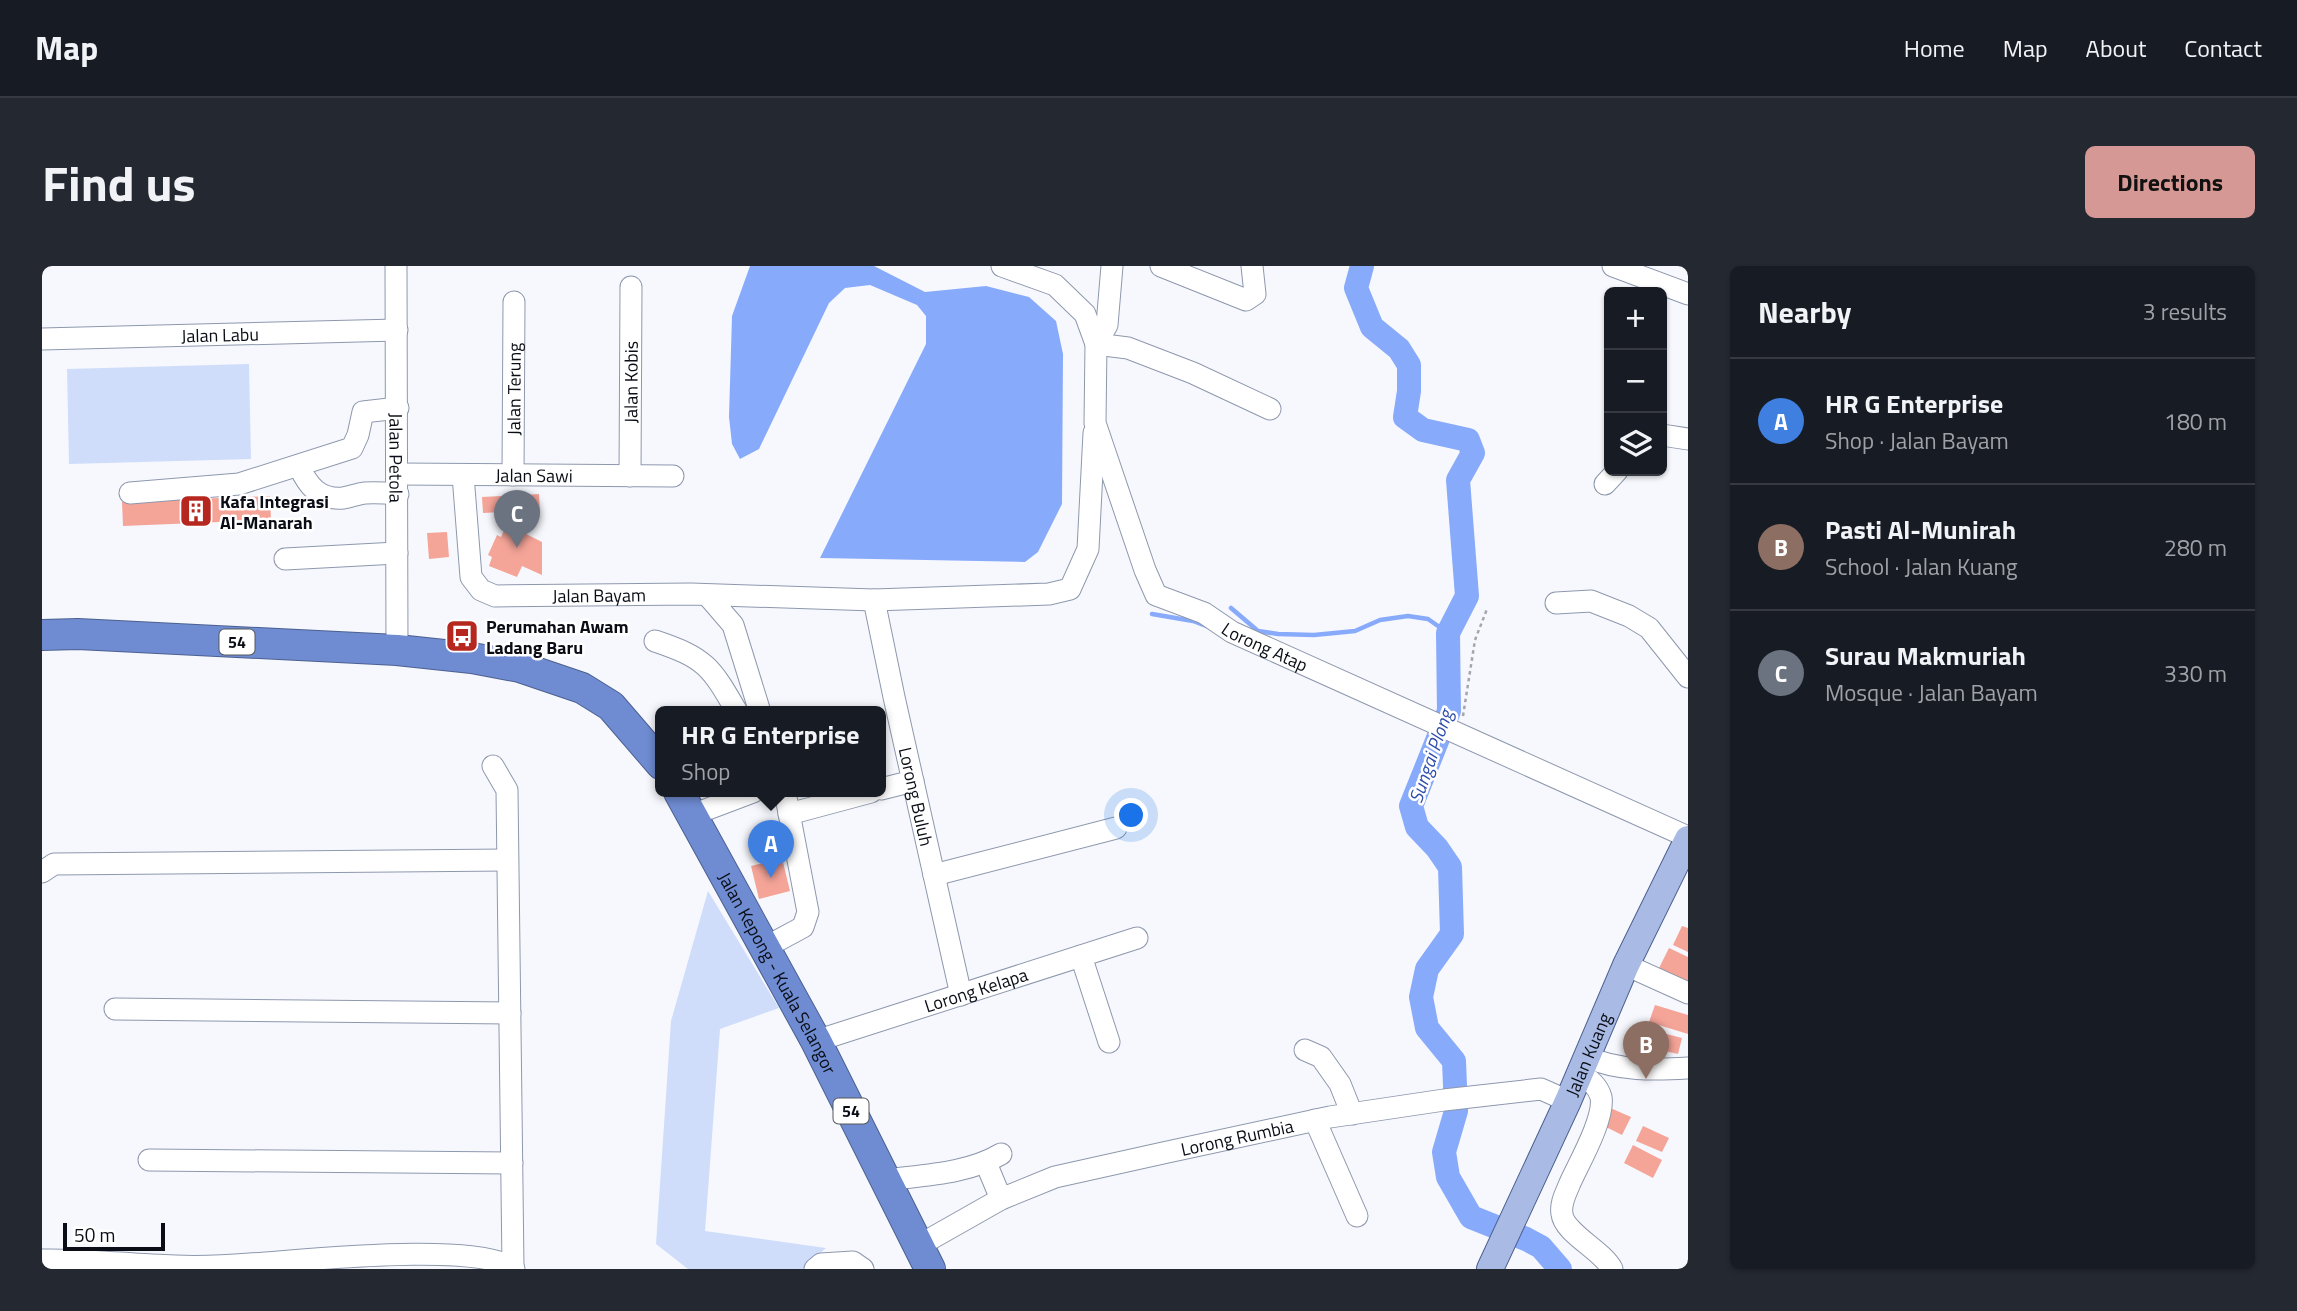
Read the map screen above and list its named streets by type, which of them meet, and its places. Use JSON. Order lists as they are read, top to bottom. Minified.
{"streets":{"highway":["54","Jalan Kepong - Kuala Selangor"],"main road":["Jalan Kuang"],"street":["Jalan Labu","Jalan Kobis","Jalan Terung","Jalan Petola","Jalan Sawi","Jalan Bayam","Lorong Atap","Lorong Buluh","Lorong Kelapa","Lorong Rumbia"]},"crossings":[["Jalan Labu","Jalan Petola"],["Jalan Kobis","Jalan Sawi"],["Jalan Terung","Jalan Sawi"],["Jalan Petola","Jalan Sawi"],["Jalan Petola","54"],["Jalan Sawi","Jalan Bayam"],["Jalan Bayam","Lorong Atap"],["Jalan Bayam","Lorong Buluh"],["Lorong Atap","Jalan Kuang"],["Lorong Buluh","Lorong Kelapa"],["Jalan Kepong - Kuala Selangor","Lorong Kelapa"],["Jalan Kepong - Kuala Selangor","Lorong Rumbia"],["Jalan Kuang","Lorong Rumbia"]],"water":["Sungai Plong"],"places":{"building":["Kafa Integrasi Al-Manarah"],"bus stop":["Perumahan Awam Ladang Baru"]},"scale_bar":"50 m","page":{"header":"Map","nav":["Home","Map","About","Contact"],"title":"Find us","buttons":"Directions","heading":["Nearby","3 results"],"map_buttons":["+","−"],"list":[{"mark":"A","name":"HR G Enterprise","note":"Shop · Jalan Bayam","value":"180 m"},{"mark":"B","name":"Pasti Al-Munirah","note":"School · Jalan Kuang","value":"280 m"},{"mark":"C","name":"Surau Makmuriah","note":"Mosque · Jalan Bayam","value":"330 m"}],"pins":["C","A","B"],"popup":["HR G Enterprise","Shop"],"scale":"50 m"}}
